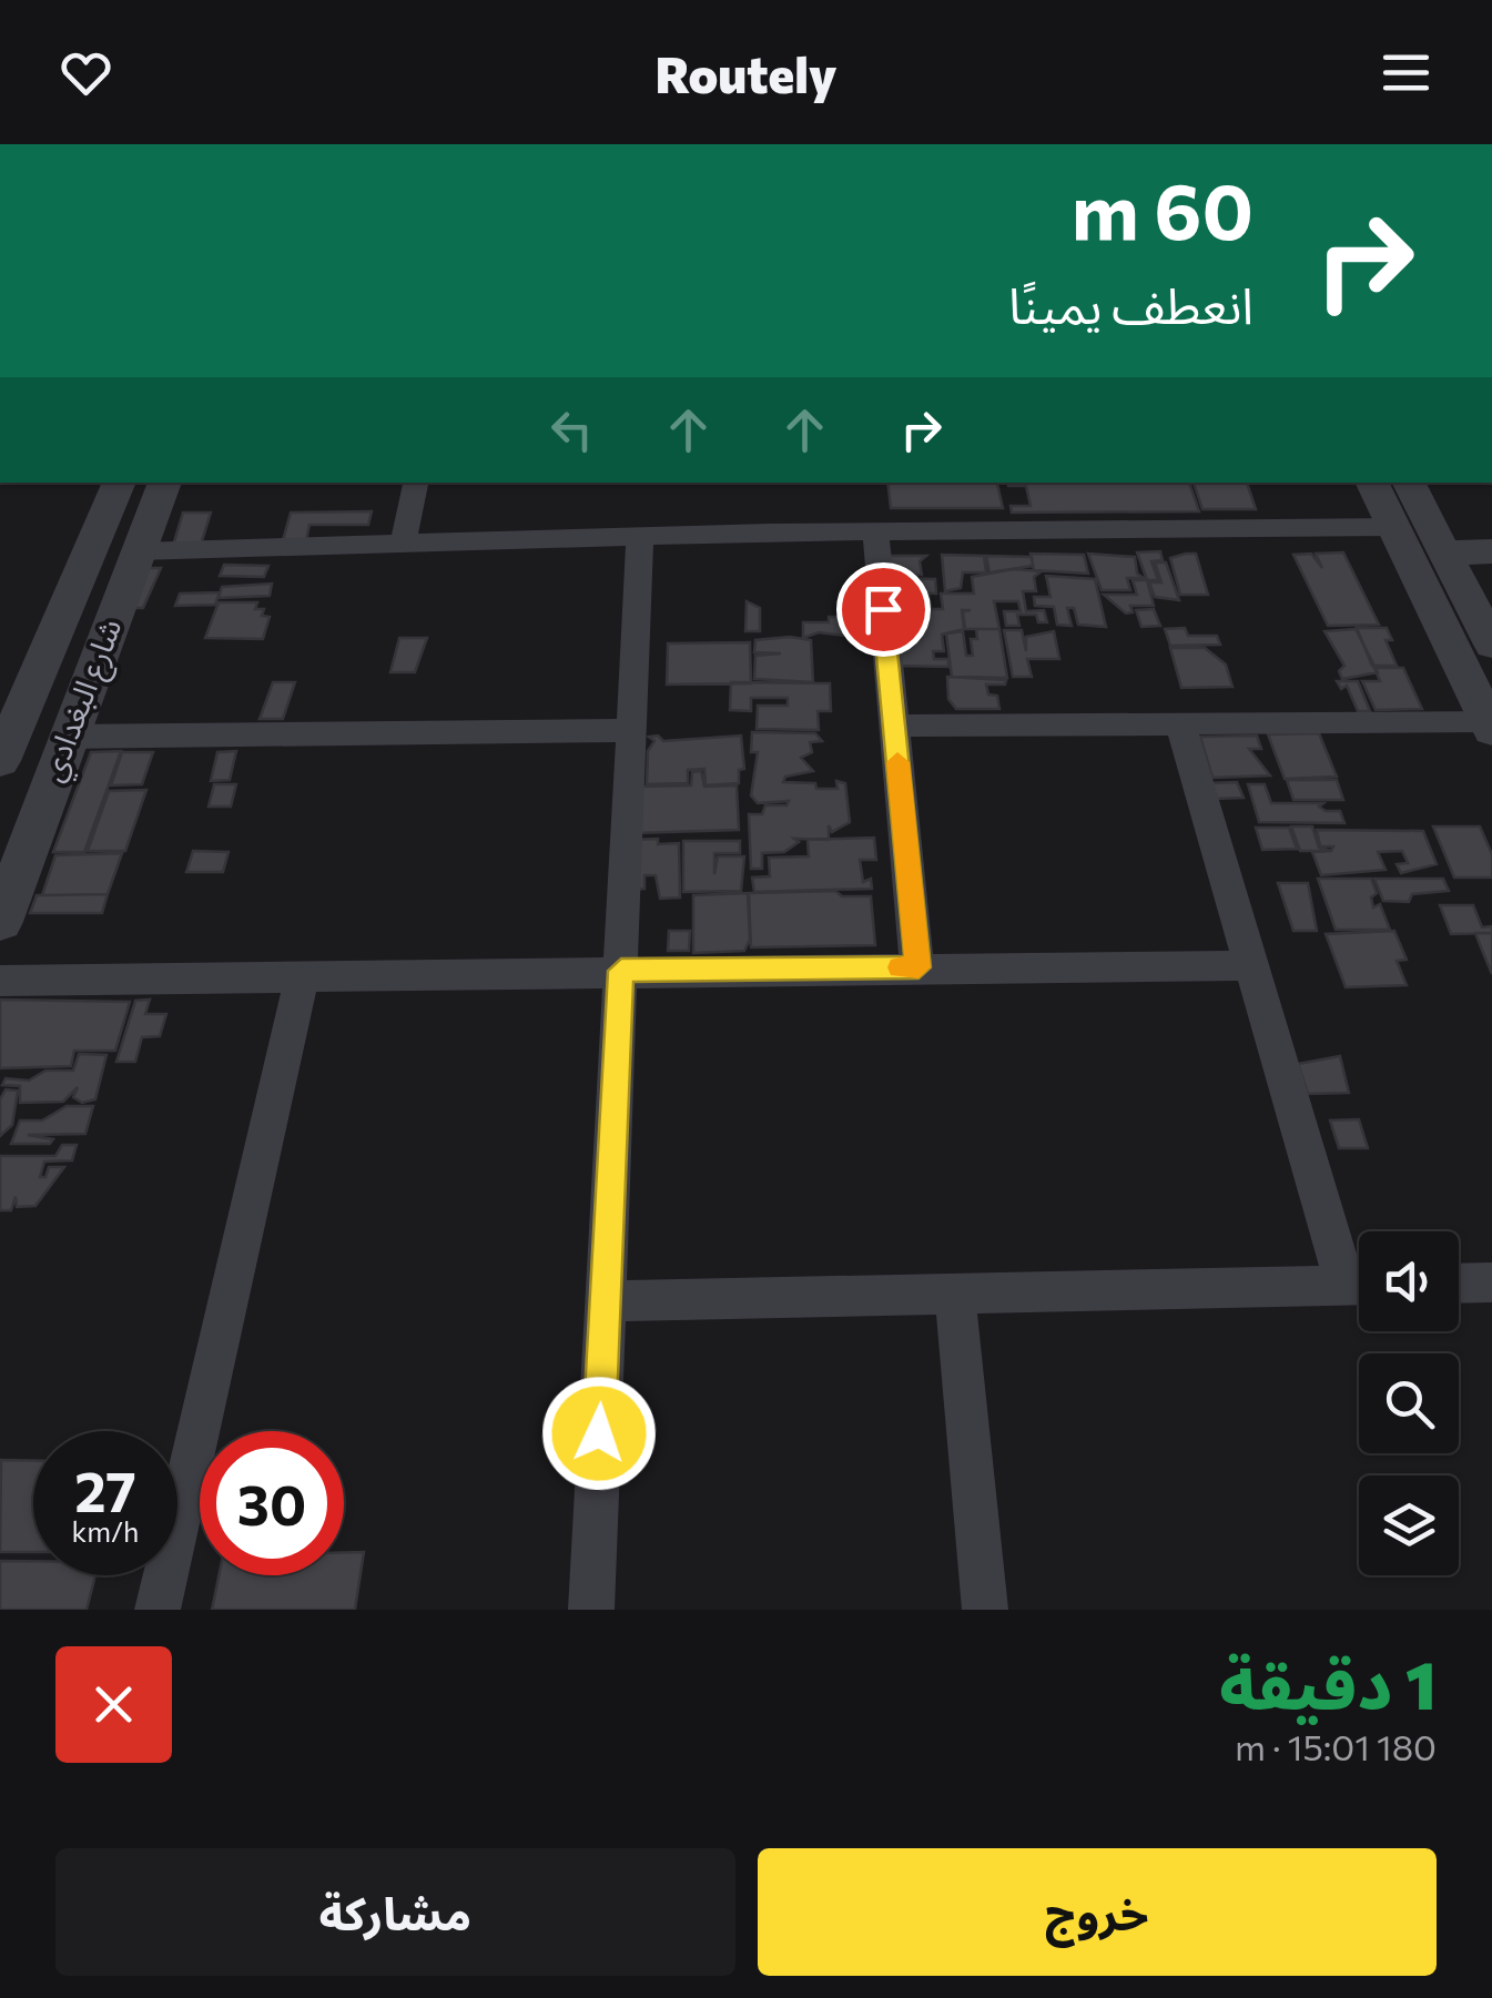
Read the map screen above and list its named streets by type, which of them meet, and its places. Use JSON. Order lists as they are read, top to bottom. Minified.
{"streets":{"street":["شارع البغدادي"]},"page":{"header":"Routely","turn":["60 m","انعطف يمينًا"],"speed":"27 km/h","limit":"30","heading":["1 دقيقة","180 m · 15:01"],"buttons":["خروج","مشاركة"]}}
